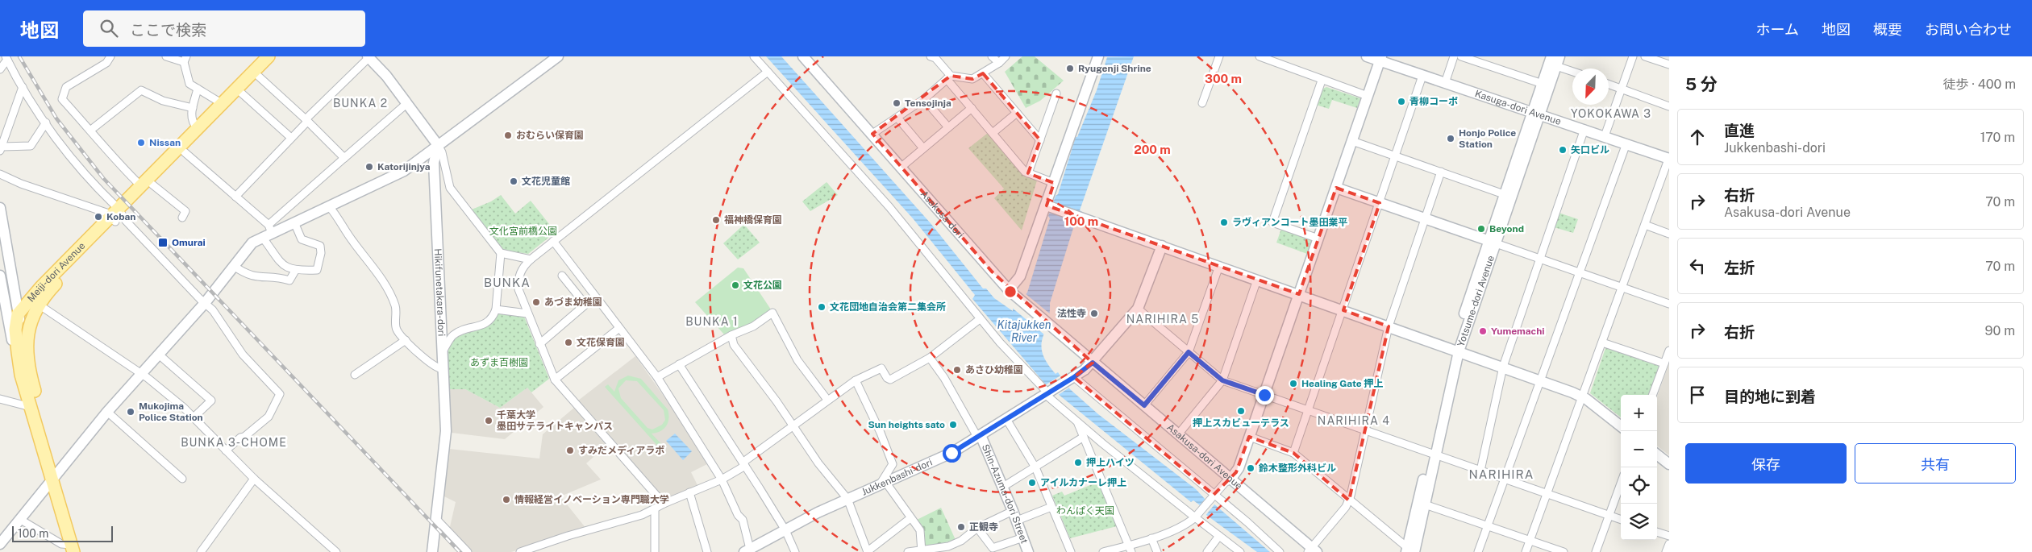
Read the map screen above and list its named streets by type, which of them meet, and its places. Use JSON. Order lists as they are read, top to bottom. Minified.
{"streets":{"main road":["Meiji-dori Avenue"],"street":["Kasuga-dori Avenue","Asakusa-dori","Hikifunetakara-dori","Yotsume-dori Avenue","Asakusa-dori Avenue","Jukkenbashi-dori","Shin-Azuma-dori Street"]},"crossings":[["Kasuga-dori Avenue","Yotsume-dori Avenue"],["Asakusa-dori","Asakusa-dori Avenue"],["Asakusa-dori","Jukkenbashi-dori"],["Asakusa-dori Avenue","Jukkenbashi-dori"],["Jukkenbashi-dori","Shin-Azuma-dori Street"]],"districts":["BUNKA 2","YOKOKAWA 3","BUNKA","NARIHIRA 5","BUNKA 1","NARIHIRA 4","BUNKA 3-CHOME","NARIHIRA"],"water":["Kitajukken River"],"parks":["文化宮前橋公園","あずま百樹園","わんぱく天国"],"places":{"other":["Ryugenji Shrine","青柳コーポ","Tensojinja","おむらい保育園","Honjo Police Station","Nissan","矢口ビル","Katorijinjya","文花児童館","Koban","福神橋保育園","ラヴィアンコート墨田業平","Beyond","文花公園","あづま幼稚園","文花団地自治会第二集会所","法性寺","Yumemachi","文花保育園","あさひ幼稚園","Healing Gate 押上","押上スカビューテラス","Mukojima Police Station","千葉大学 墨田サテライトキャンパス","Sun heights sato","すみだメディアラボ","押上ハイツ","鈴木整形外科ビル","アイルカナーレ押上","情報経営イノベーション専門職大学","正観寺"],"transit":["Omurai"]},"scale_bar":"100 m","north":"bottom left","page":{"header":"地図","search":"ここで検索","nav":["ホーム","地図","概要","お問い合わせ"],"heading":["5 分","徒歩 · 400 m"],"list":[["直進","Jukkenbashi-dori","170 m"],["右折","Asakusa-dori Avenue","70 m"],["左折","70 m"],["右折","90 m"],"目的地に到着"],"map_buttons":["+","−"],"buttons":["保存","共有"],"scale":"100 m"},"rings":["300 m","200 m","100 m"]}
